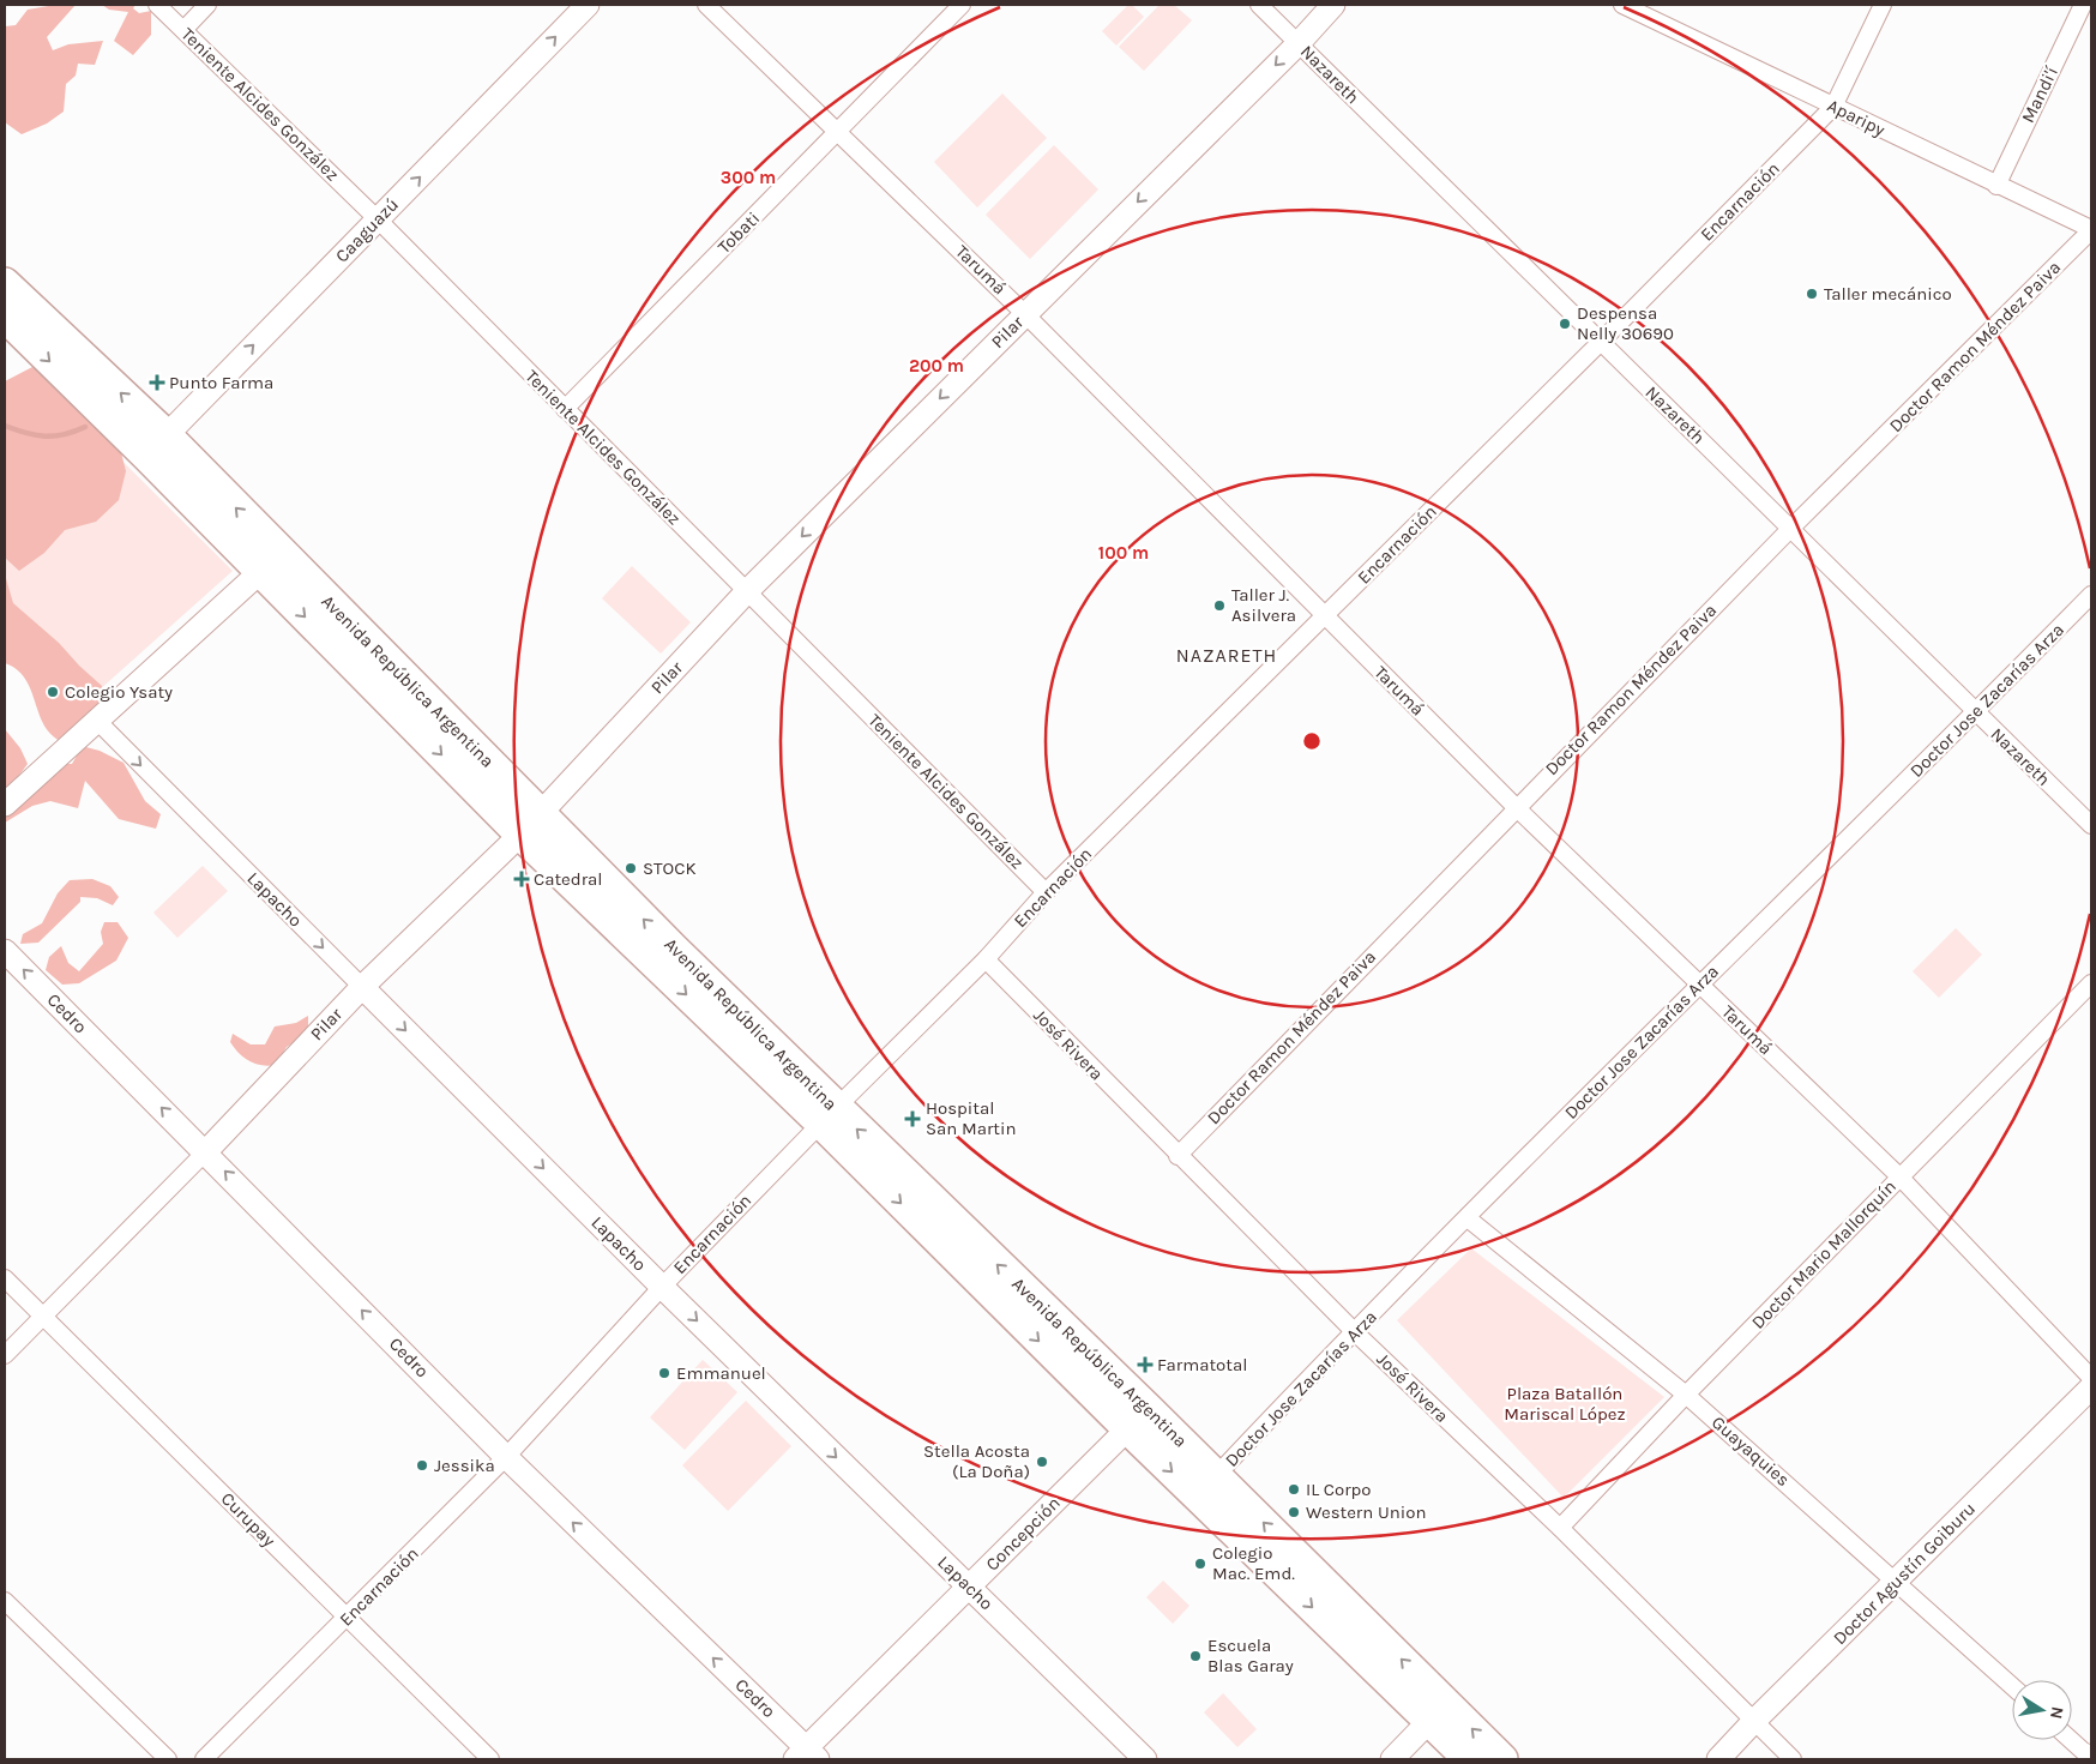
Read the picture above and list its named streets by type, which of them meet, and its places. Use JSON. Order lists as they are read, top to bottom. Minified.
{"streets":{"highway":["Avenida República Argentina"],"street":["Nazareth","Mandi'í","Teniente Alcides González","Aparipy","Encarnación","Caaguazú","Tobati","Tarumá","Pilar","Doctor Ramon Méndez Paiva","Doctor Jose Zacarías Arza","Lapacho","Cedro","José Rivera","Doctor Mario Mallorquín","Guayaquies","Curupay","Concepción","Doctor Agustín Goiburu"]},"crossings":[["Nazareth","Encarnación"],["Nazareth","Pilar"],["Nazareth","Doctor Ramon Méndez Paiva"],["Nazareth","Doctor Jose Zacarías Arza"],["Mandi'í","Aparipy"],["Teniente Alcides González","Encarnación"],["Teniente Alcides González","Caaguazú"],["Teniente Alcides González","Tobati"],["Teniente Alcides González","Pilar"],["Aparipy","Encarnación"],["Aparipy","Doctor Ramon Méndez Paiva"],["Encarnación","Tarumá"],["Encarnación","Avenida República Argentina"],["Encarnación","Lapacho"],["Encarnación","Cedro"],["Encarnación","José Rivera"],["Encarnación","Curupay"],["Caaguazú","Avenida República Argentina"],["Tobati","Tarumá"],["Tarumá","Pilar"],["Tarumá","Doctor Ramon Méndez Paiva"],["Tarumá","Doctor Jose Zacarías Arza"],["Tarumá","Doctor Mario Mallorquín"],["Pilar","Avenida República Argentina"],["Pilar","Lapacho"],["Pilar","Cedro"],["Pilar","Curupay"],["Doctor Ramon Méndez Paiva","José Rivera"],["Avenida República Argentina","Doctor Jose Zacarías Arza"],["Avenida República Argentina","Concepción"],["Doctor Jose Zacarías Arza","José Rivera"],["Doctor Jose Zacarías Arza","Guayaquies"],["Lapacho","Concepción"],["Cedro","Concepción"],["José Rivera","Doctor Mario Mallorquín"],["José Rivera","Doctor Agustín Goiburu"],["Doctor Mario Mallorquín","Guayaquies"],["Guayaquies","Doctor Agustín Goiburu"]],"one_way":["Caaguazú","Pilar","Lapacho","Cedro"],"districts":["NAZARETH"],"parks":["Plaza Batallón Mariscal López"],"places":{"other":["Taller mecánico","Despensa Nelly 30690","Taller J. Asilvera","Colegio Ysaty","STOCK","Emmanuel","Stella Acosta (La Doña)","Jessika","IL Corpo","Western Union","Colegio Mac. Emd.","Escuela Blas Garay"],"health":["Punto Farma","Catedral","Hospital San Martin","Farmatotal"]},"north":"right","rings":["300 m","200 m","100 m"]}
